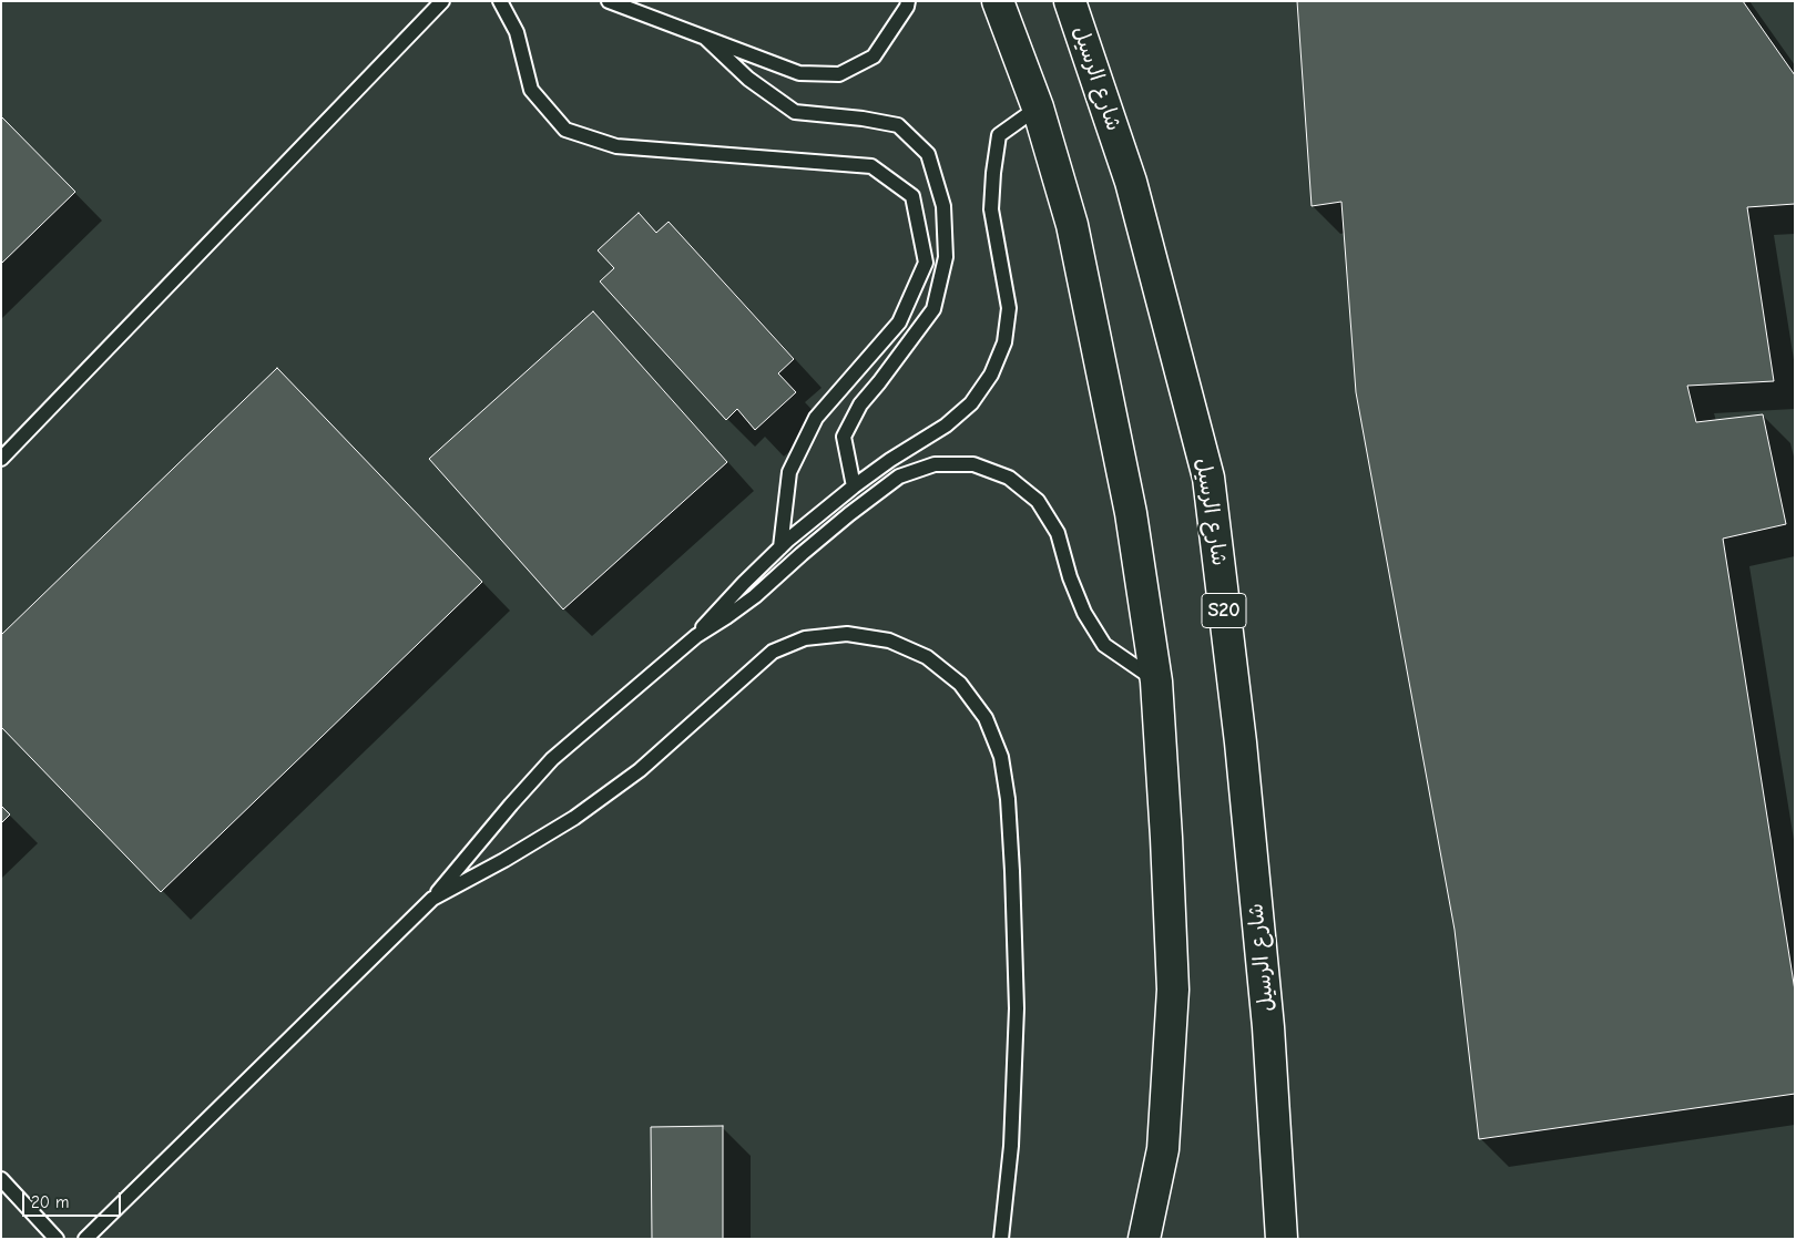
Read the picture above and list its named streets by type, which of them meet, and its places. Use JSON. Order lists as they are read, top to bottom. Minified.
{"streets":{"main road":["شارع الرسيل","S20"]},"scale_bar":"20 m"}
